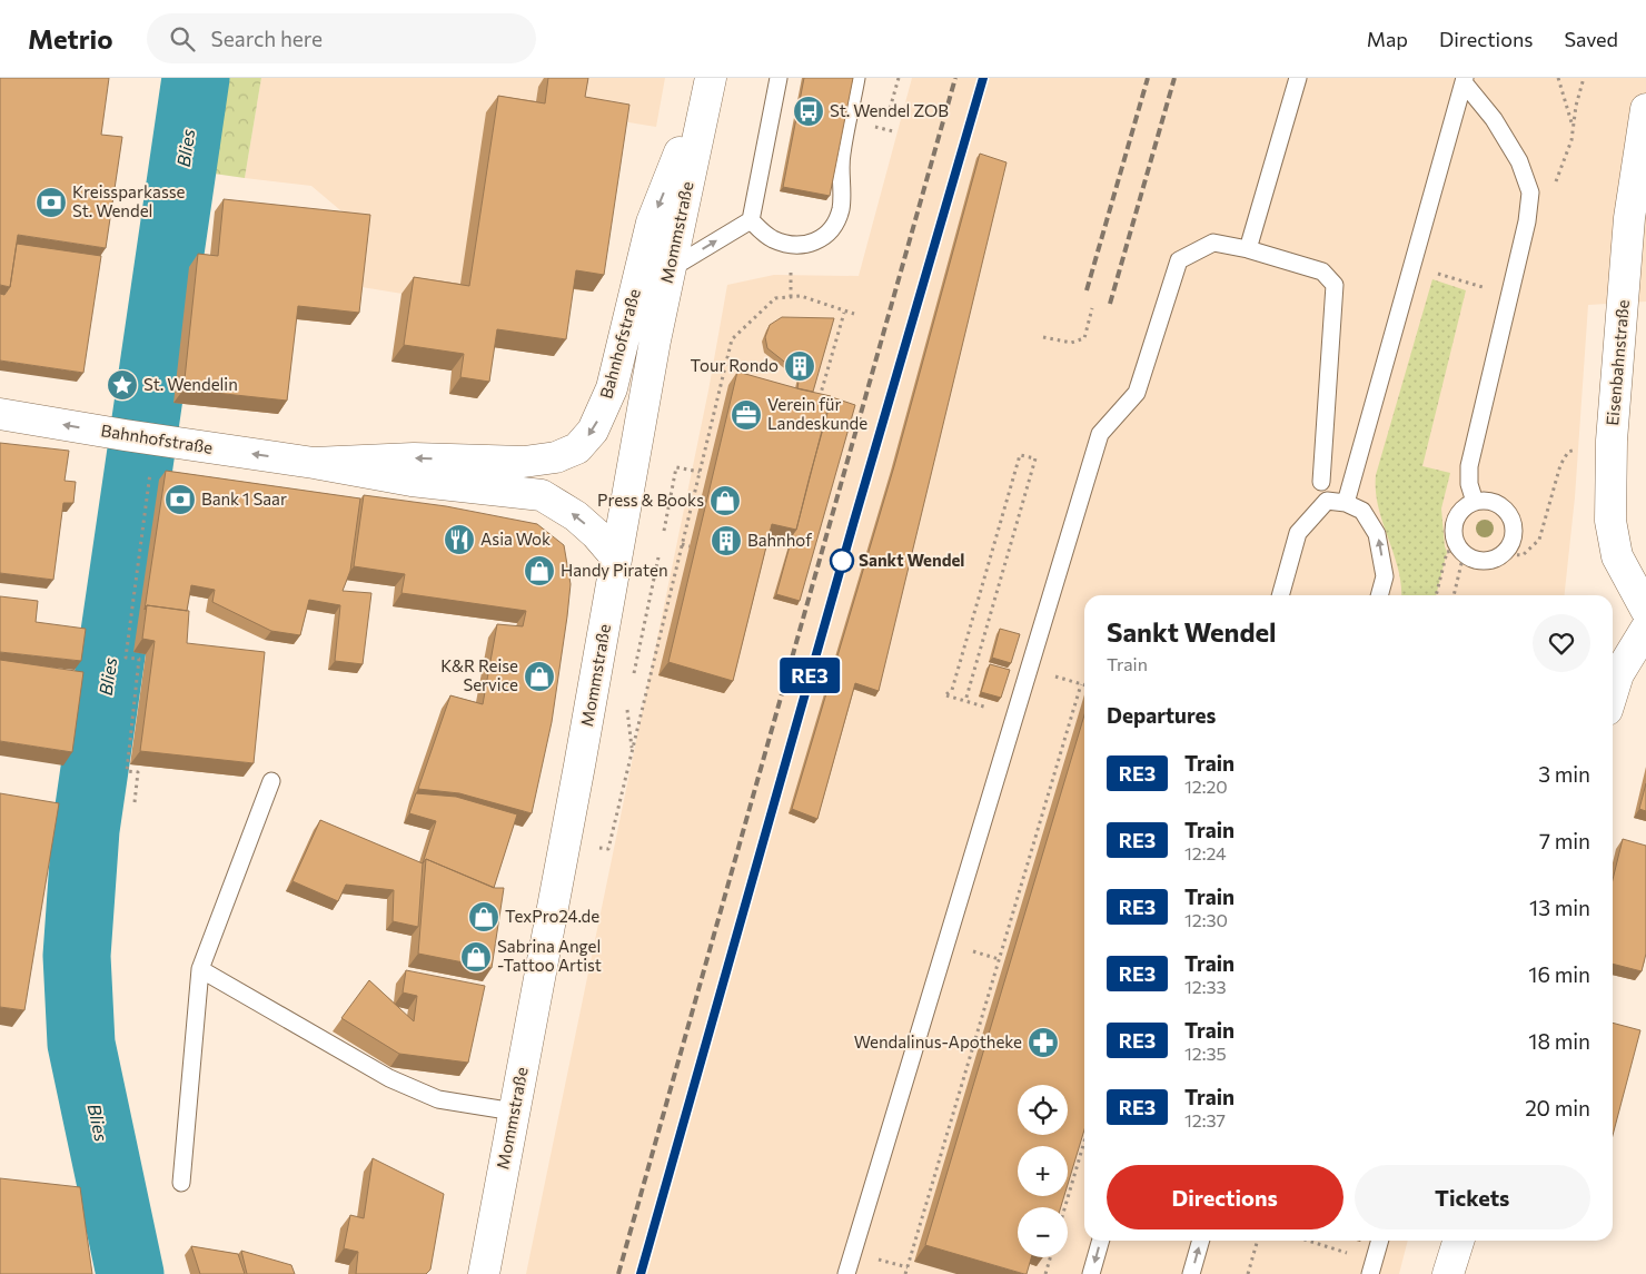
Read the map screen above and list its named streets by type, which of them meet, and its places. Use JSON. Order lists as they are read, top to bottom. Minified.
{"streets":{"main road":["Mommstraße","Bahnhofstraße","Eisenbahnstraße"]},"crossings":[["Mommstraße","Bahnhofstraße"]],"water":["Blies"],"places":{"bus stop":["St. Wendel ZOB"],"bank":["Kreissparkasse St. Wendel","Bank 1 Saar"],"building":["Tour Rondo","Bahnhof"],"place":["St. Wendelin"],"office":["Verein für Landeskunde"],"shop":["Press & Books","Handy Piraten","K&R Reise Service","TexPro24.de","Sabrina Angel -Tattoo Artist"],"restaurant":["Asia Wok"],"other":["Sankt Wendel"],"pharmacy":["Wendalinus-Apotheke"]},"page":{"header":"Metrio","search":"Search here","nav":["Map","Directions","Saved"],"on_map":"RE3","heading":[["Sankt Wendel","Train"],"Departures"],"list":[{"mark":"RE3","name":"Train","note":"12:20","value":"3 min"},{"mark":"RE3","name":"Train","note":"12:24","value":"7 min"},{"mark":"RE3","name":"Train","note":"12:30","value":"13 min"},{"mark":"RE3","name":"Train","note":"12:33","value":"16 min"},{"mark":"RE3","name":"Train","note":"12:35","value":"18 min"},{"mark":"RE3","name":"Train","note":"12:37","value":"20 min"}],"map_buttons":["+","−"],"buttons":["Directions","Tickets"]}}
